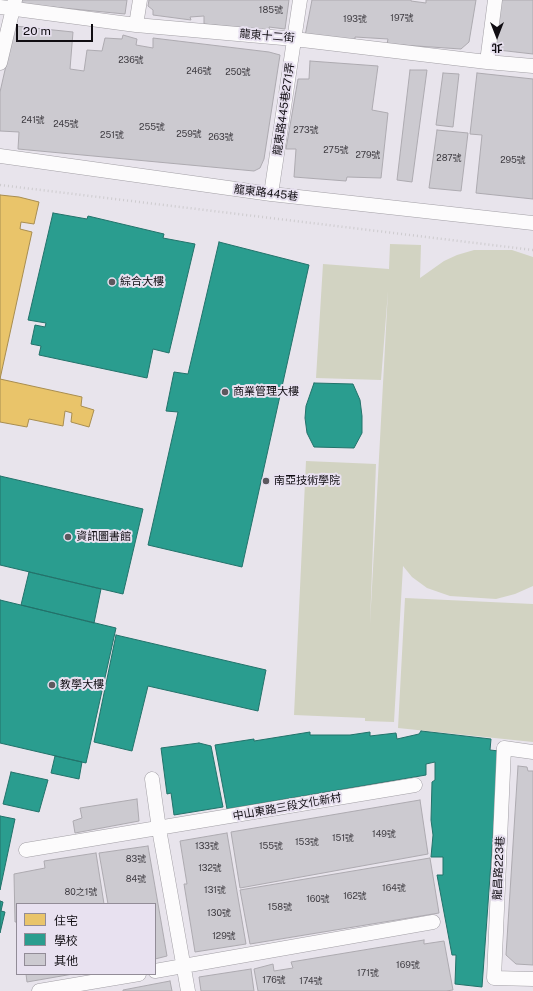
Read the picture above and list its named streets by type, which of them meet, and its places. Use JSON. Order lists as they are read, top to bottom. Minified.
{"streets":{"lane":["龍東十二街","龍東路445巷271弄","龍東路445巷","中山東路三段文化新村","龍昌路223巷"]},"crossings":[["龍東十二街","龍東路445巷271弄"],["龍東路445巷271弄","龍東路445巷"]],"places":["綜合大樓","商業管理大樓","南亞技術學院","資訊圖書館","教學大樓"],"house_numbers":["185號","197號","193號","236號","246號","250號","241號","245號","255號","273號","259號","251號","263號","275號","279號","287號","295號","149號","151號","153號","133號","155號","83號","132號","84號","164號","131號","80之1號","162號","160號","158號","130號","129號","169號","171號","176號","174號"],"legend":["住宅","學校","其他"],"scale_bar":"20 m","north":"bottom"}
